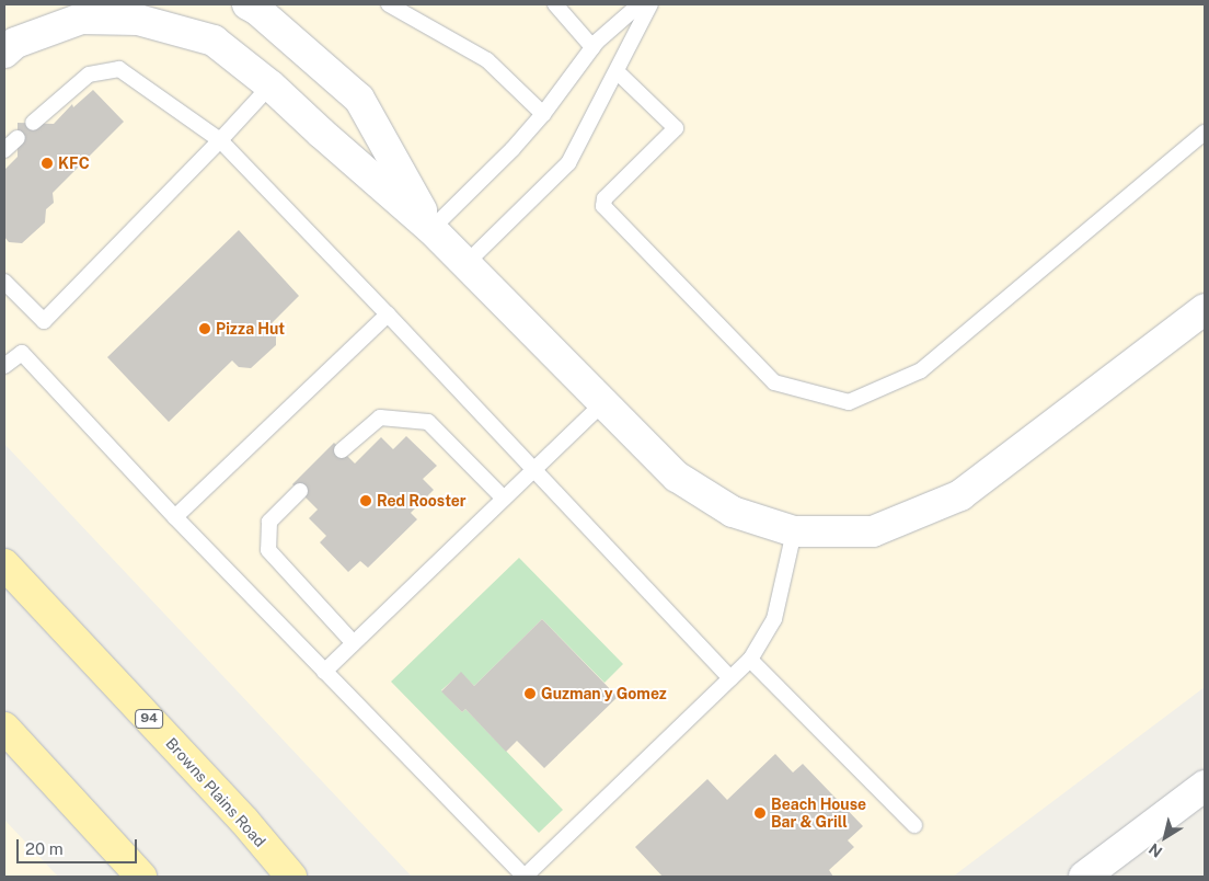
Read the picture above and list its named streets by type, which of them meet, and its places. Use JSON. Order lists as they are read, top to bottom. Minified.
{"streets":{"main road":["94","Browns Plains Road"]},"places":["KFC","Pizza Hut","Red Rooster","Guzman y Gomez","Beach House Bar & Grill"],"scale_bar":"20 m","north":"bottom left"}
